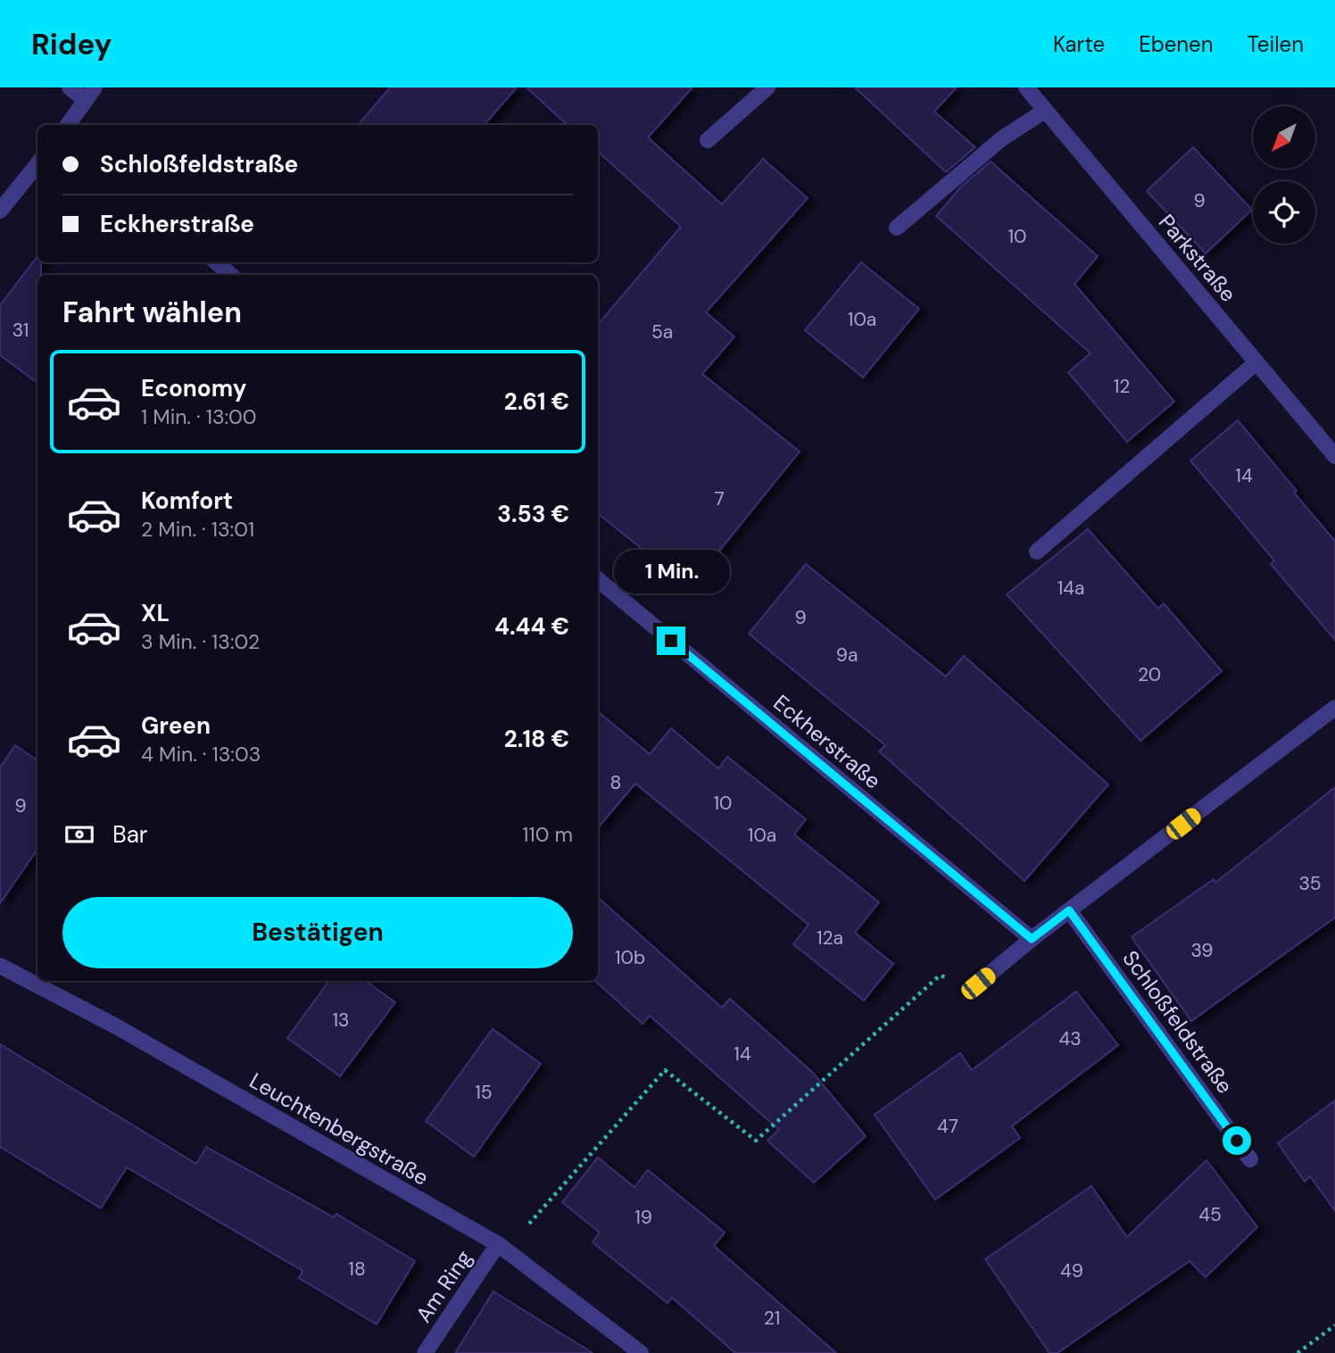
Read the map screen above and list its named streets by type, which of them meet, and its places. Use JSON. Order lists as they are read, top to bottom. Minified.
{"streets":{"street":["Parkstraße","Eckherstraße","Schloßfeldstraße","Leuchtenbergstraße","Am Ring"]},"crossings":[["Leuchtenbergstraße","Am Ring"]],"house_numbers":["9","10","10a","31","5a","12","14","7","14a","9","9a","20","8","10","9","10a","35","12a","39","10b","13","43","14","15","47","45","19","18","49","21"],"north":"bottom left","page":{"header":"Ridey","nav":["Karte","Ebenen","Teilen"],"banner":["Schloßfeldstraße","Eckherstraße"],"heading":"Fahrt wählen","list":[{"name":"Economy","note":"1 Min. · 13:00","value":"2.61 €"},{"name":"Komfort","note":"2 Min. · 13:01","value":"3.53 €"},{"name":"XL","note":"3 Min. · 13:02","value":"4.44 €"},{"name":"Green","note":"4 Min. · 13:03","value":"2.18 €"}],"bubble":"1 Min.","pay":["Bar","110 m"],"buttons":"Bestätigen"}}
